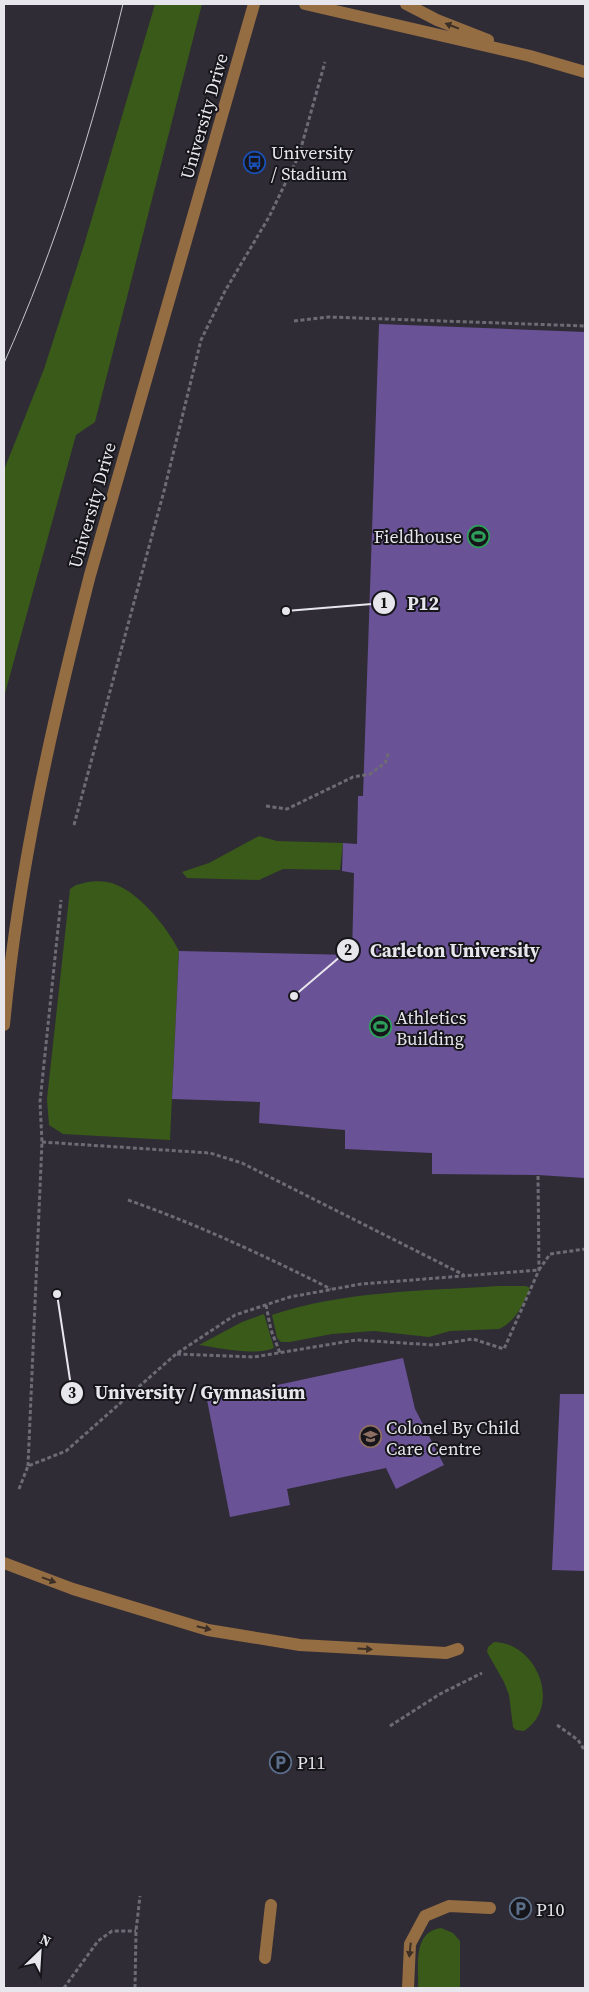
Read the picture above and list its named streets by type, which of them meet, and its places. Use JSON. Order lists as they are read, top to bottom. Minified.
{"streets":{"street":["University Drive"]},"places":{"bus stop":["University / Stadium"],"sports":["Fieldhouse","Athletics Building"],"other":["P12","Carleton University","University / Gymnasium"],"school or university":["Colonel By Child Care Centre"],"parking":["P11","P10"]},"north":"top right"}
